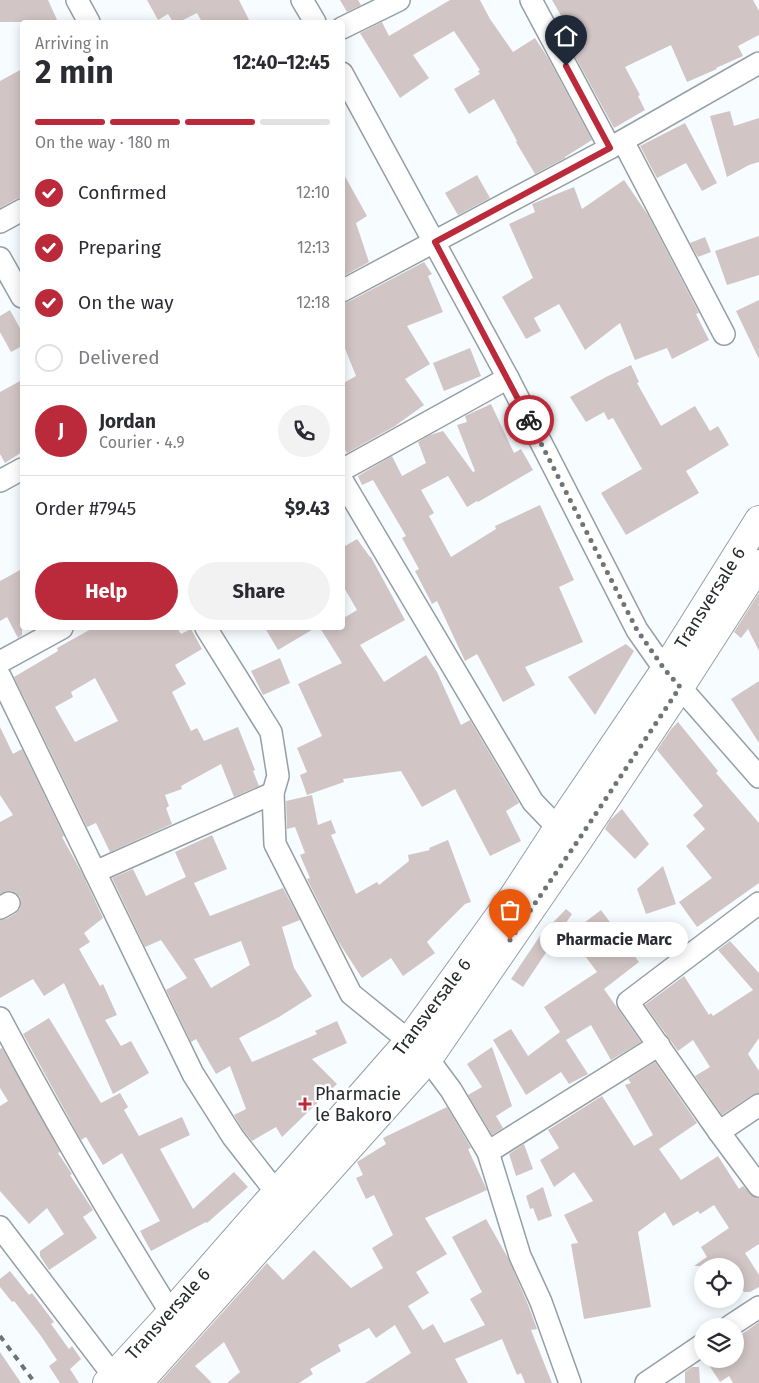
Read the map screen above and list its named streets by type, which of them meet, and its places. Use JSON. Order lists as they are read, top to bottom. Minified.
{"streets":{"main road":["Transversale 6"]},"places":{"other":["Pharmacie Marc"],"health":["Pharmacie le Bakoro"]},"page":{"heading":["2 min","Arriving in","12:40–12:45"],"panel":["Jordan","Courier · 4.9","Order #7945","$9.43"],"bar":"On the way · 180 m","list":[["Confirmed","12:10"],["Preparing","12:13"],["On the way","12:18"],"Delivered"],"round":"J","buttons":["Help","Share"],"bubble":"Pharmacie Marc"}}
